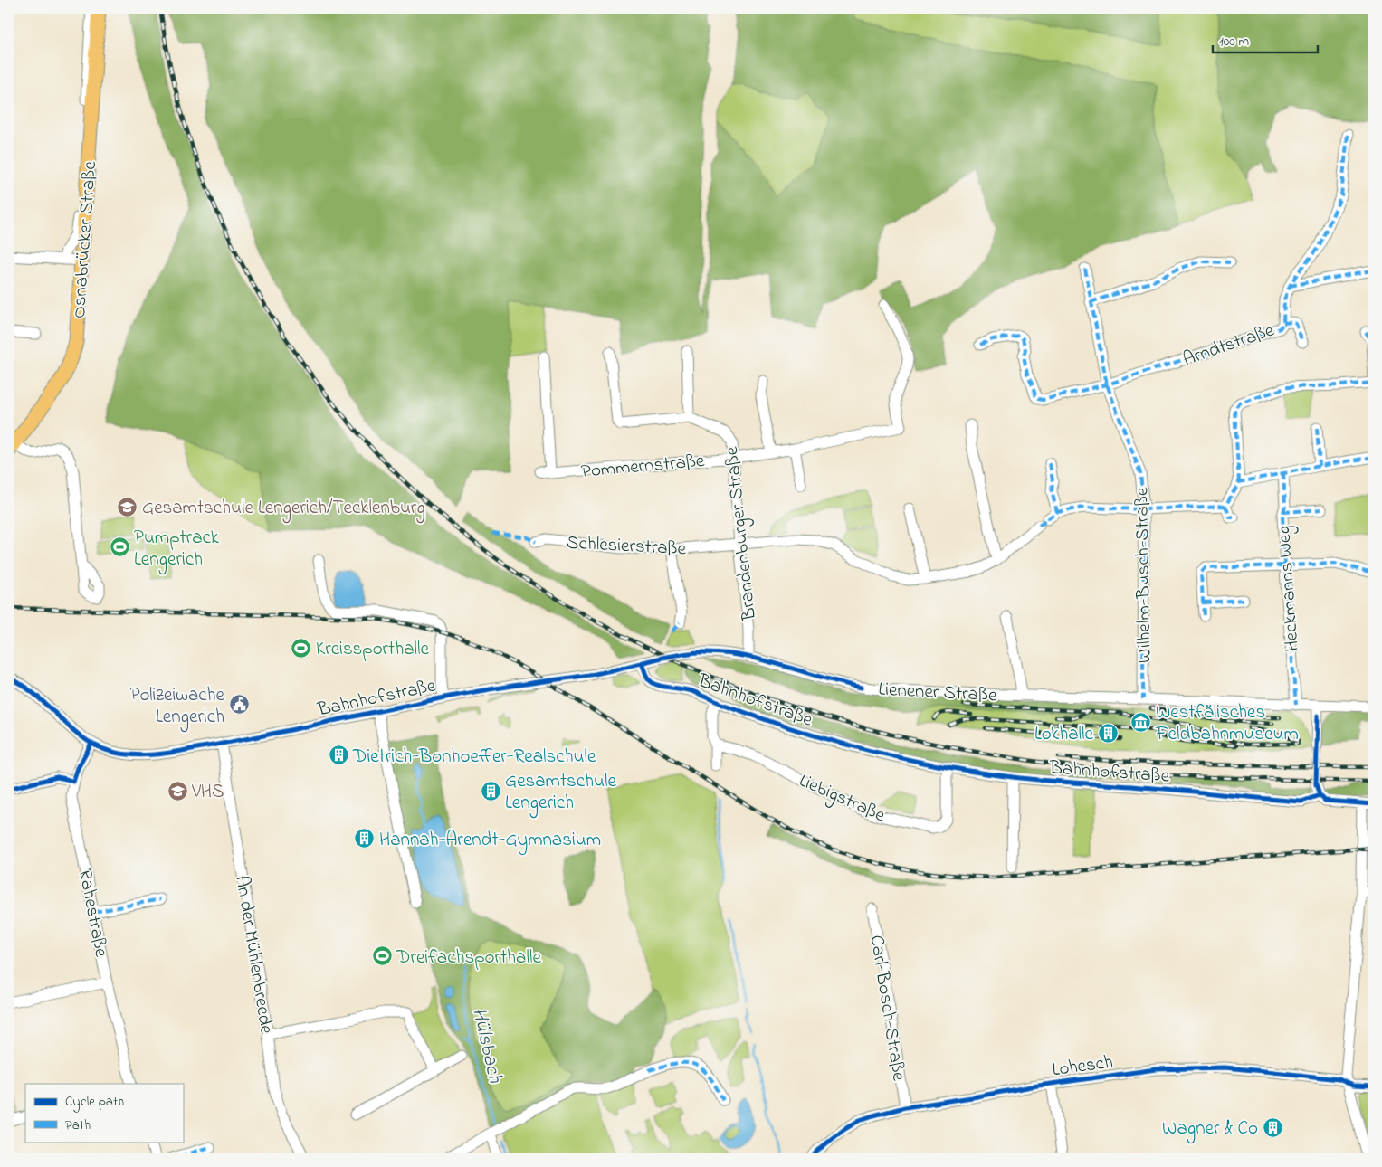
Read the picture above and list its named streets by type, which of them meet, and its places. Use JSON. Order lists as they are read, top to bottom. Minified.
{"streets":{"main road":["Osnabrücker Straße"],"street":["Arndtstraße","Pommernstraße","Brandenburger Straße","Schlesierstraße","Wilhelm-Busch-Straße","Heckmanns Weg","Lienener Straße","Bahnhofstraße","Liebigstraße","Rahestraße","An der Mühlenbreede","Carl-Bosch-Straße","Lohesch"]},"crossings":[["Arndtstraße","Wilhelm-Busch-Straße"],["Pommernstraße","Brandenburger Straße"],["Brandenburger Straße","Schlesierstraße"],["Brandenburger Straße","Lienener Straße"],["Schlesierstraße","Wilhelm-Busch-Straße"],["Wilhelm-Busch-Straße","Lienener Straße"],["Heckmanns Weg","Lienener Straße"],["Lienener Straße","Bahnhofstraße"],["Bahnhofstraße","Liebigstraße"],["Bahnhofstraße","Rahestraße"],["Bahnhofstraße","An der Mühlenbreede"],["Carl-Bosch-Straße","Lohesch"]],"water":["Hülsbach"],"places":{"school or university":["Gesamtschule Lengerich/Tecklenburg","VHS"],"sports":["Pumptrack Lengerich","Kreissporthalle","Dreifachsporthalle"],"public building":["Polizeiwache Lengerich"],"museum":["Westfälisches Feldbahnmuseum"],"building":["Lokhalle","Dietrich-Bonhoeffer-Realschule","Gesamtschule Lengerich","Hannah-Arendt-Gymnasium","Wagner & Co"]},"legend":["Cycle path","Path"],"scale_bar":"100 m"}
